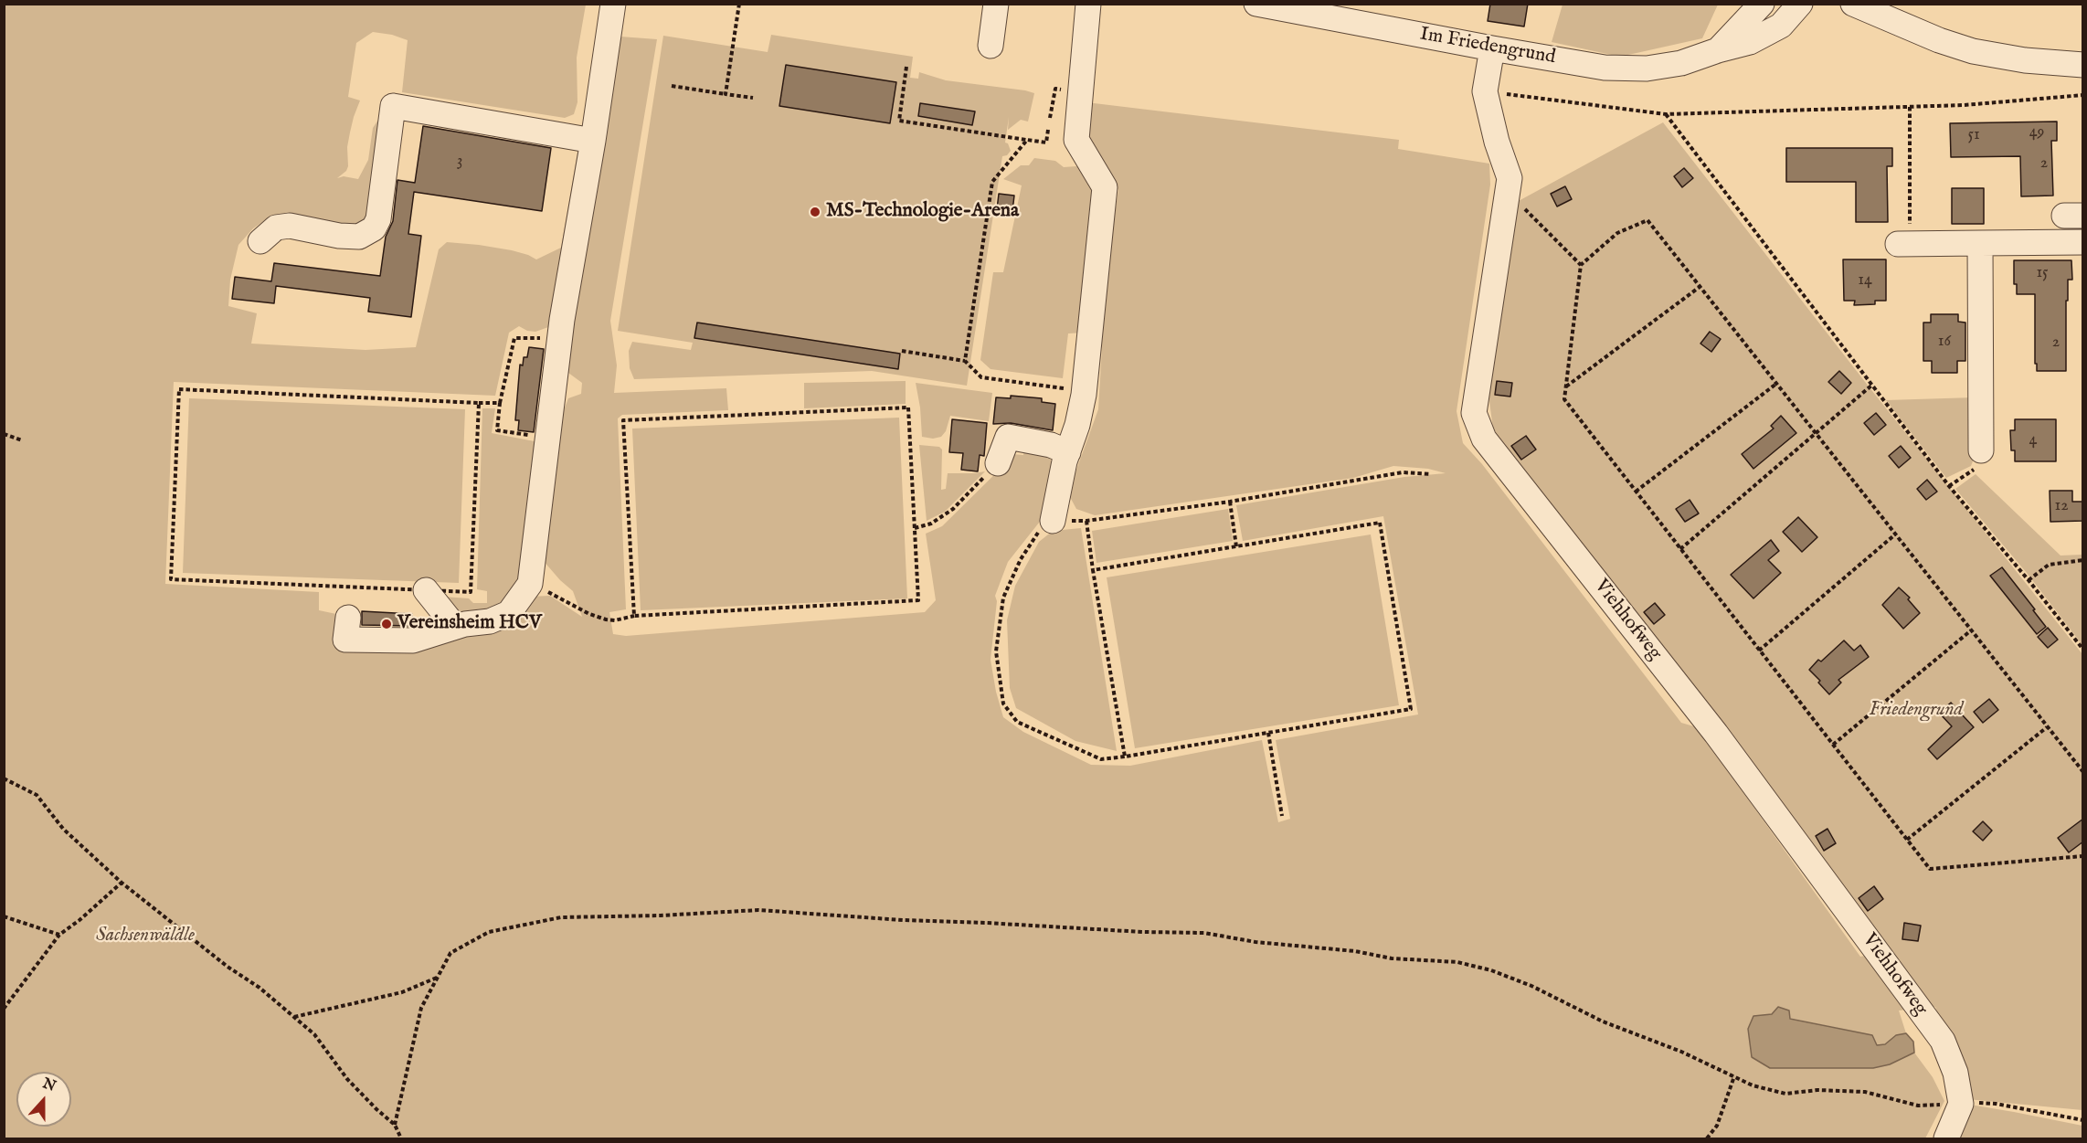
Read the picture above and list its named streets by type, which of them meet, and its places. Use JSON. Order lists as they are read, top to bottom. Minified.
{"streets":{"street":["Im Friedengrund","Viehhofweg"]},"crossings":[["Im Friedengrund","Viehhofweg"]],"parks":["Friedengrund","Sachsenwäldle"],"places":["MS-Technologie-Arena","Vereinsheim HCV"],"house_numbers":["49","51","3","2","15","14","16","2","4","12"],"north":"top"}
